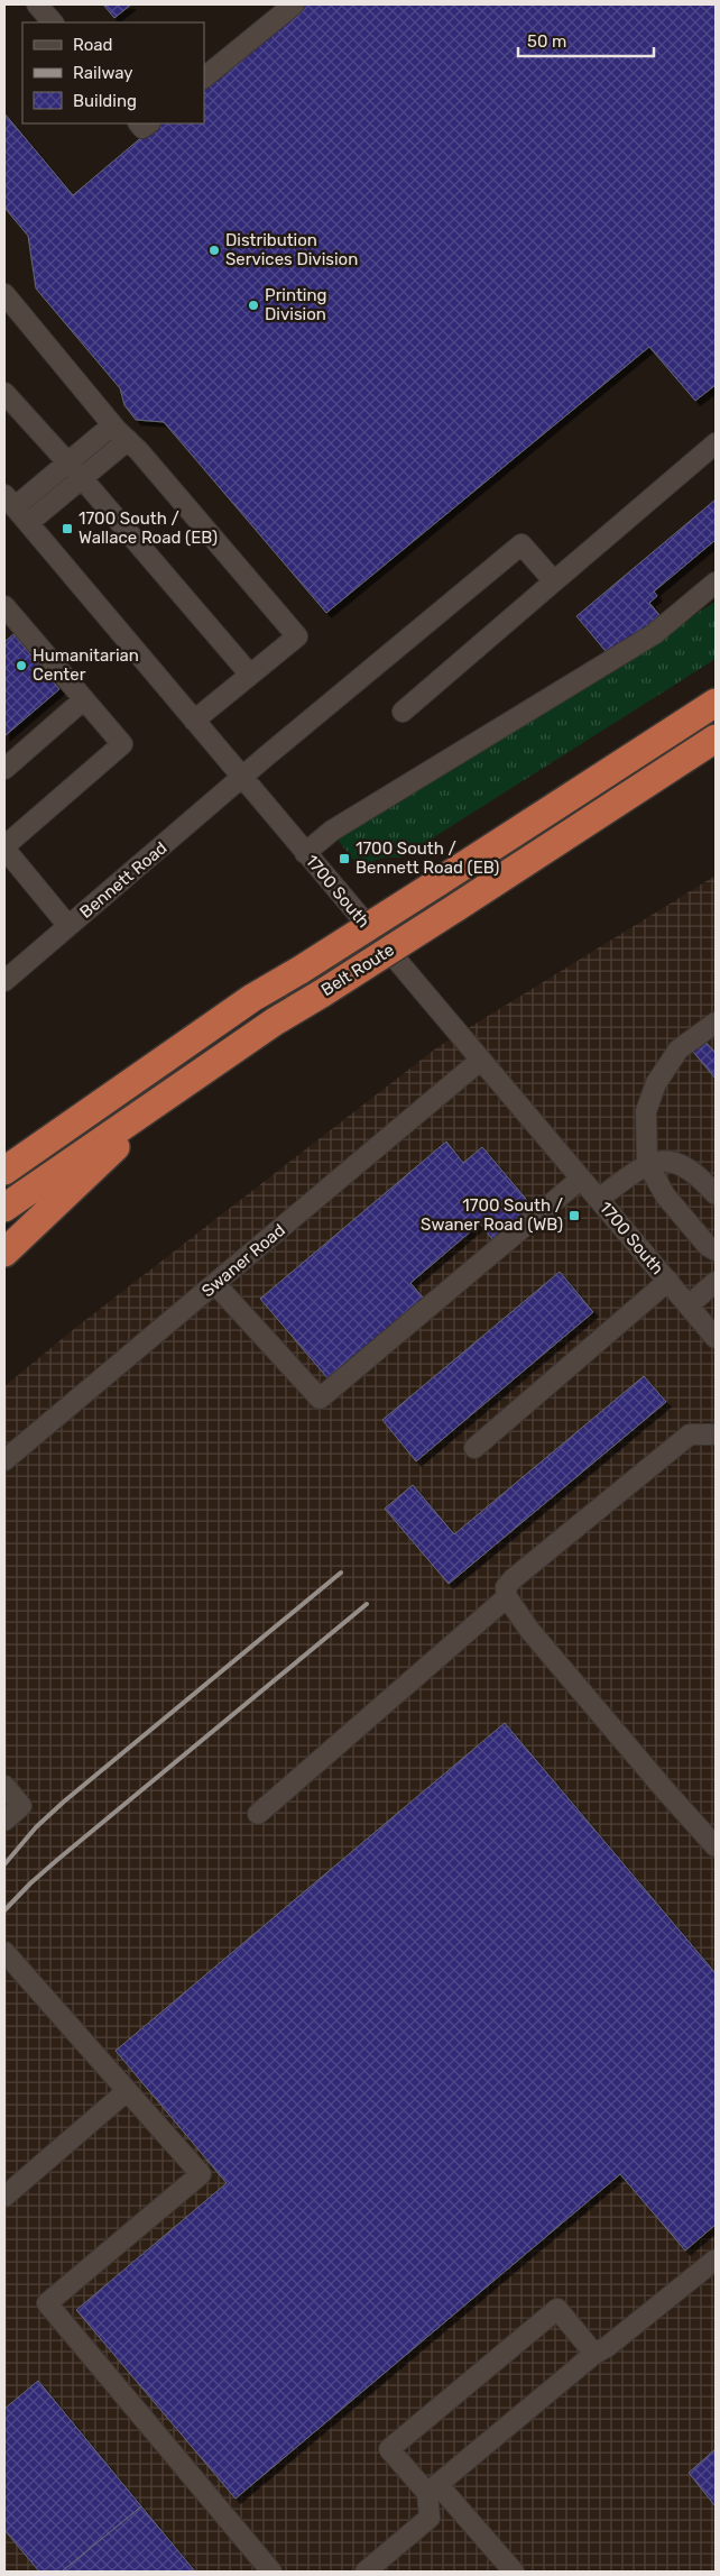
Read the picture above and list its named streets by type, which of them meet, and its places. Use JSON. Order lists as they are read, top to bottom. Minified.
{"streets":{"highway":["Belt Route"],"street":["Bennett Road","1700 South","Swaner Road"]},"crossings":[["Bennett Road","1700 South"],["1700 South","Swaner Road"]],"places":{"other":["Distribution Services Division","Printing Division","Humanitarian Center"],"transit":["1700 South / Wallace Road (EB)","1700 South / Bennett Road (EB)","1700 South / Swaner Road (WB)"]},"legend":["Road","Railway","Building"],"scale_bar":"50 m"}
